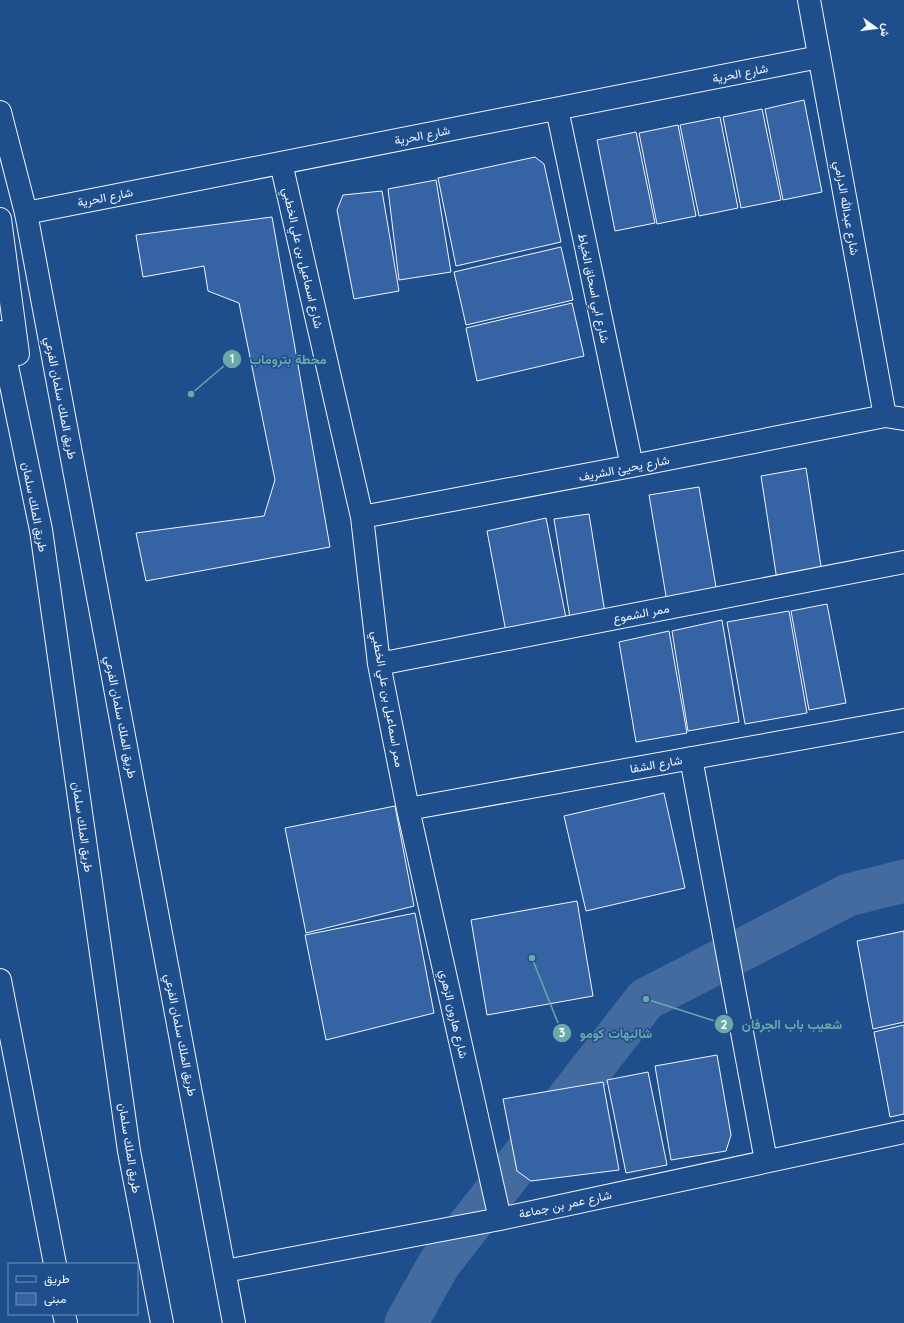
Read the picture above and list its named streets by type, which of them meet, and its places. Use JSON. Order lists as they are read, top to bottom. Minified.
{"streets":{"main road":["شارع الحرية","شارع عبدالله الدرامي","شارع اسماعيل بن علي الخطبي","شارع ابي اسحاق الخياط","طريق الملك سلمان الفرعي","شارع يحيئ الشريف","طريق الملك سلمان","ممر الشموع","ممر اسماعيل بن علي الخطبي","شارع الشفا","شارع هارون الزهري","شارع عمر بن جماعة"]},"crossings":[["شارع الحرية","شارع عبدالله الدرامي"],["شارع الحرية","شارع اسماعيل بن علي الخطبي"],["شارع الحرية","شارع ابي اسحاق الخياط"],["شارع الحرية","طريق الملك سلمان الفرعي"],["شارع عبدالله الدرامي","شارع يحيئ الشريف"],["شارع اسماعيل بن علي الخطبي","شارع يحيئ الشريف"],["شارع اسماعيل بن علي الخطبي","ممر اسماعيل بن علي الخطبي"],["شارع ابي اسحاق الخياط","شارع يحيئ الشريف"],["طريق الملك سلمان الفرعي","شارع عمر بن جماعة"],["شارع يحيئ الشريف","ممر اسماعيل بن علي الخطبي"],["ممر الشموع","ممر اسماعيل بن علي الخطبي"],["ممر اسماعيل بن علي الخطبي","شارع الشفا"],["ممر اسماعيل بن علي الخطبي","شارع هارون الزهري"],["شارع الشفا","شارع هارون الزهري"],["شارع هارون الزهري","شارع عمر بن جماعة"]],"places":["محطة بتروماب","شالبهات كومو","شعيب باب الجرفان"],"legend":["طريق","مبنى"],"north":"right"}
